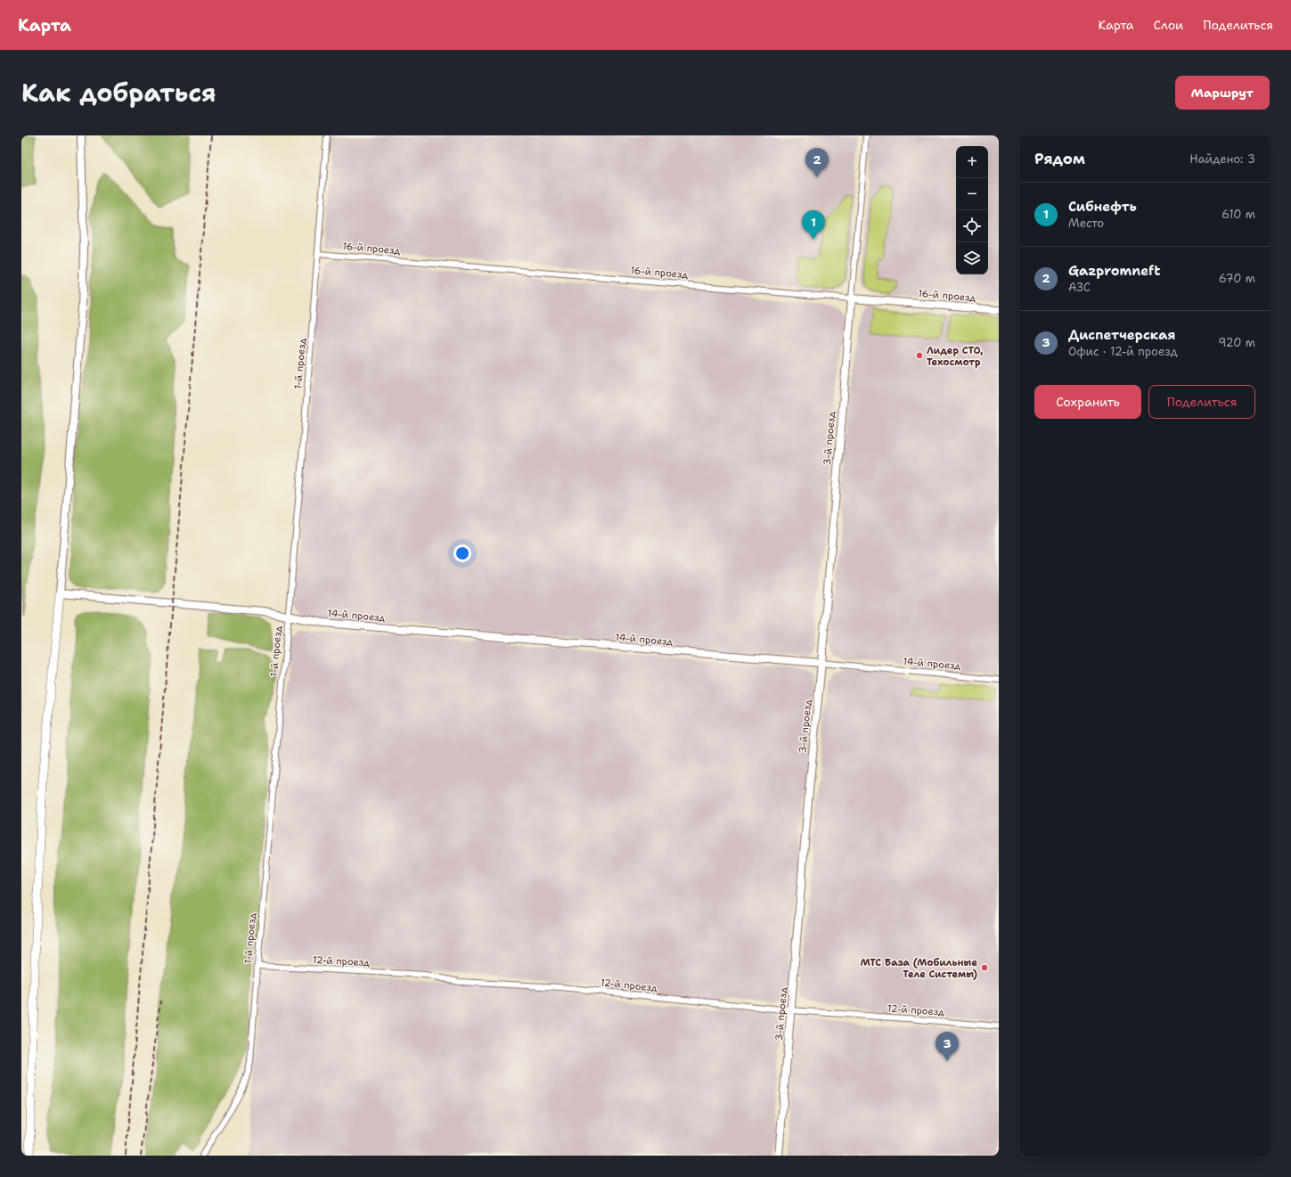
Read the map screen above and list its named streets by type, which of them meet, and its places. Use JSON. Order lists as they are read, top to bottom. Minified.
{"streets":{"street":["16-й проезд","1-й проезд","3-й проезд","14-й проезд","12-й проезд"]},"crossings":[["16-й проезд","1-й проезд"],["16-й проезд","3-й проезд"],["1-й проезд","14-й проезд"],["1-й проезд","12-й проезд"],["3-й проезд","14-й проезд"],["3-й проезд","12-й проезд"]],"places":["Лидер СТО, Техосмотр","МТС База (Мобильные Теле Системы)"],"page":{"header":"Карта","nav":["Карта","Слои","Поделиться"],"title":"Как добраться","buttons":["Маршрут",["Сохранить","Поделиться"]],"heading":["Рядом","Найдено: 3"],"map_buttons":["+","−"],"pins":["2","1","3"],"list":[{"mark":"1","name":"Сибнефть","note":"Место","value":"610 m"},{"mark":"2","name":"Gazpromneft","note":"АЗС","value":"670 m"},{"mark":"3","name":"Диспетчерская","note":"Офис · 12-й проезд","value":"920 m"}]}}
